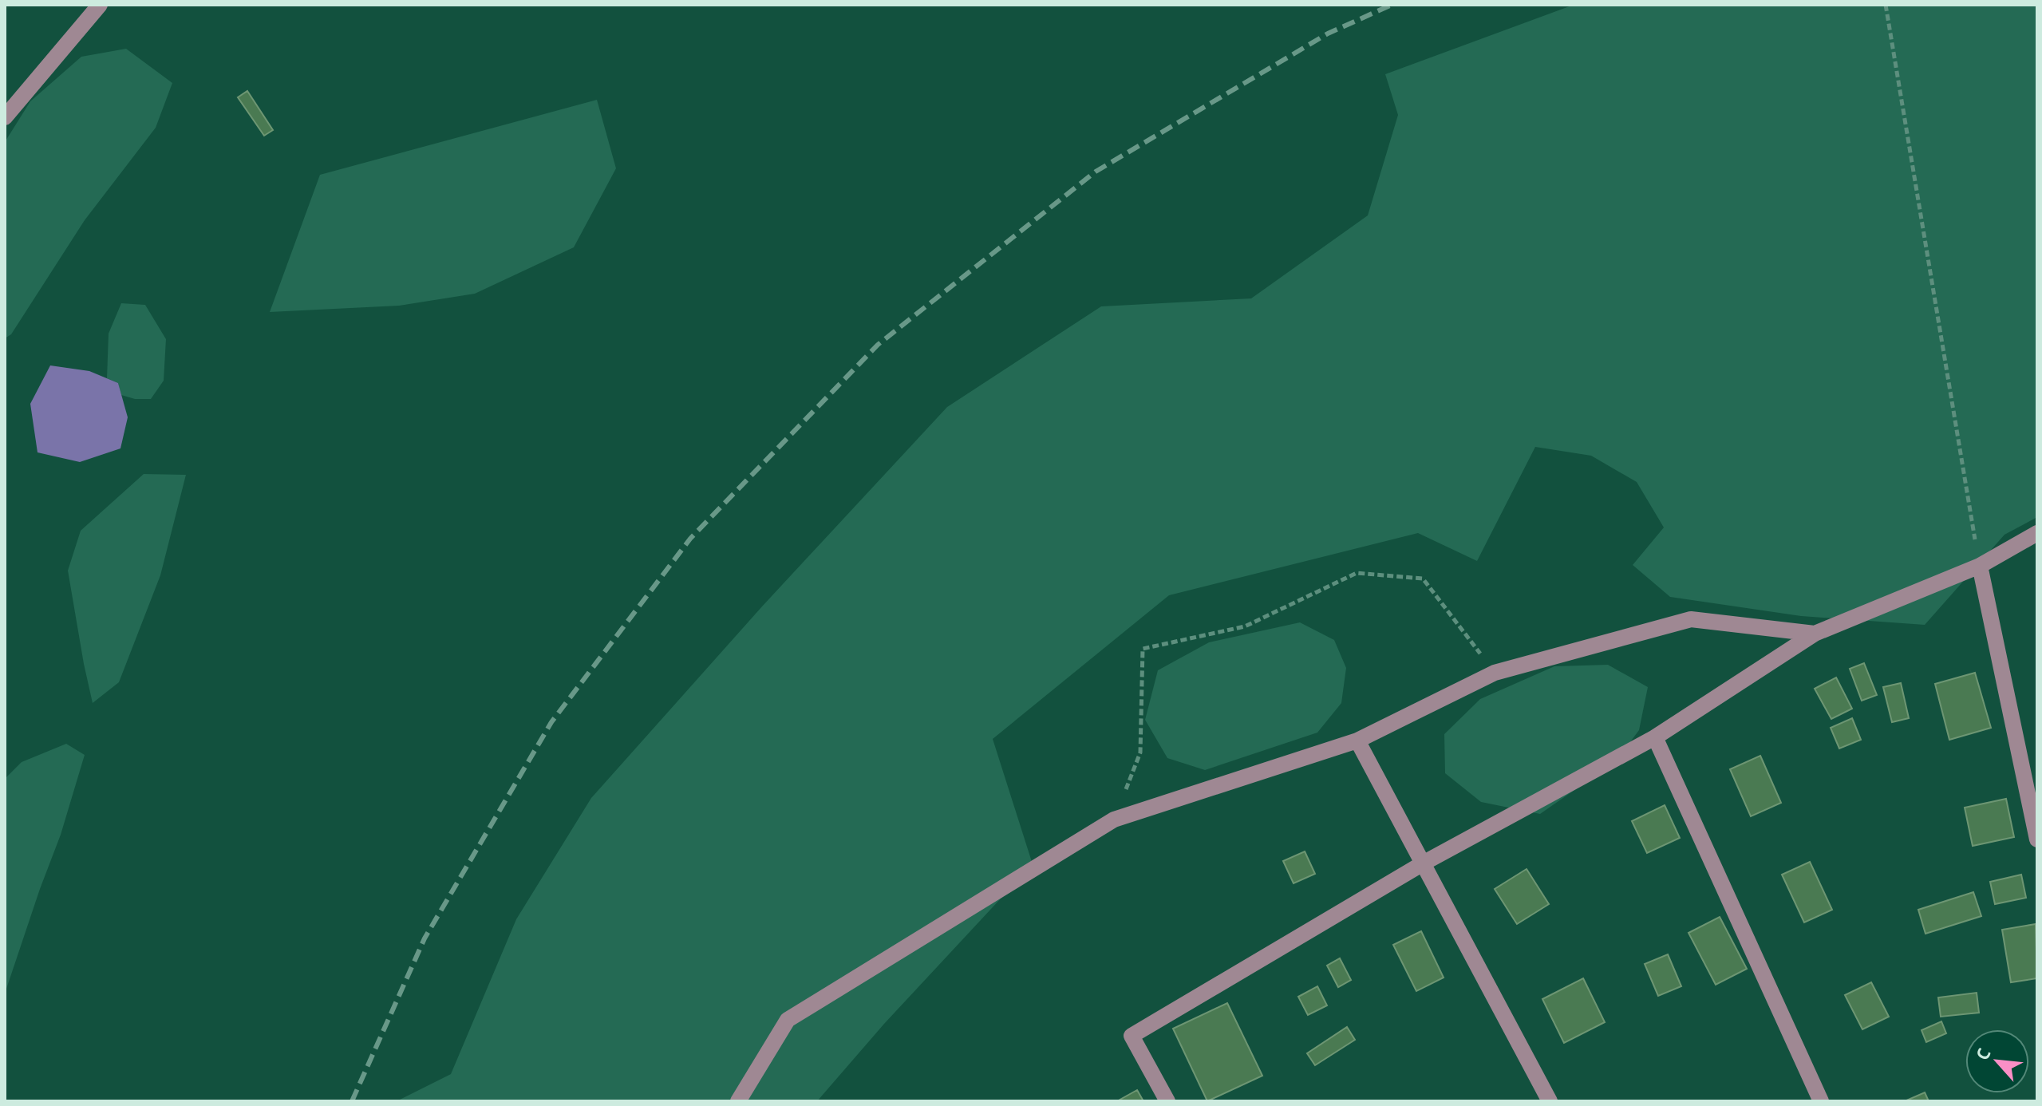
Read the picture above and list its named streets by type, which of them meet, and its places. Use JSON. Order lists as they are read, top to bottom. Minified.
{"north":"top left"}
